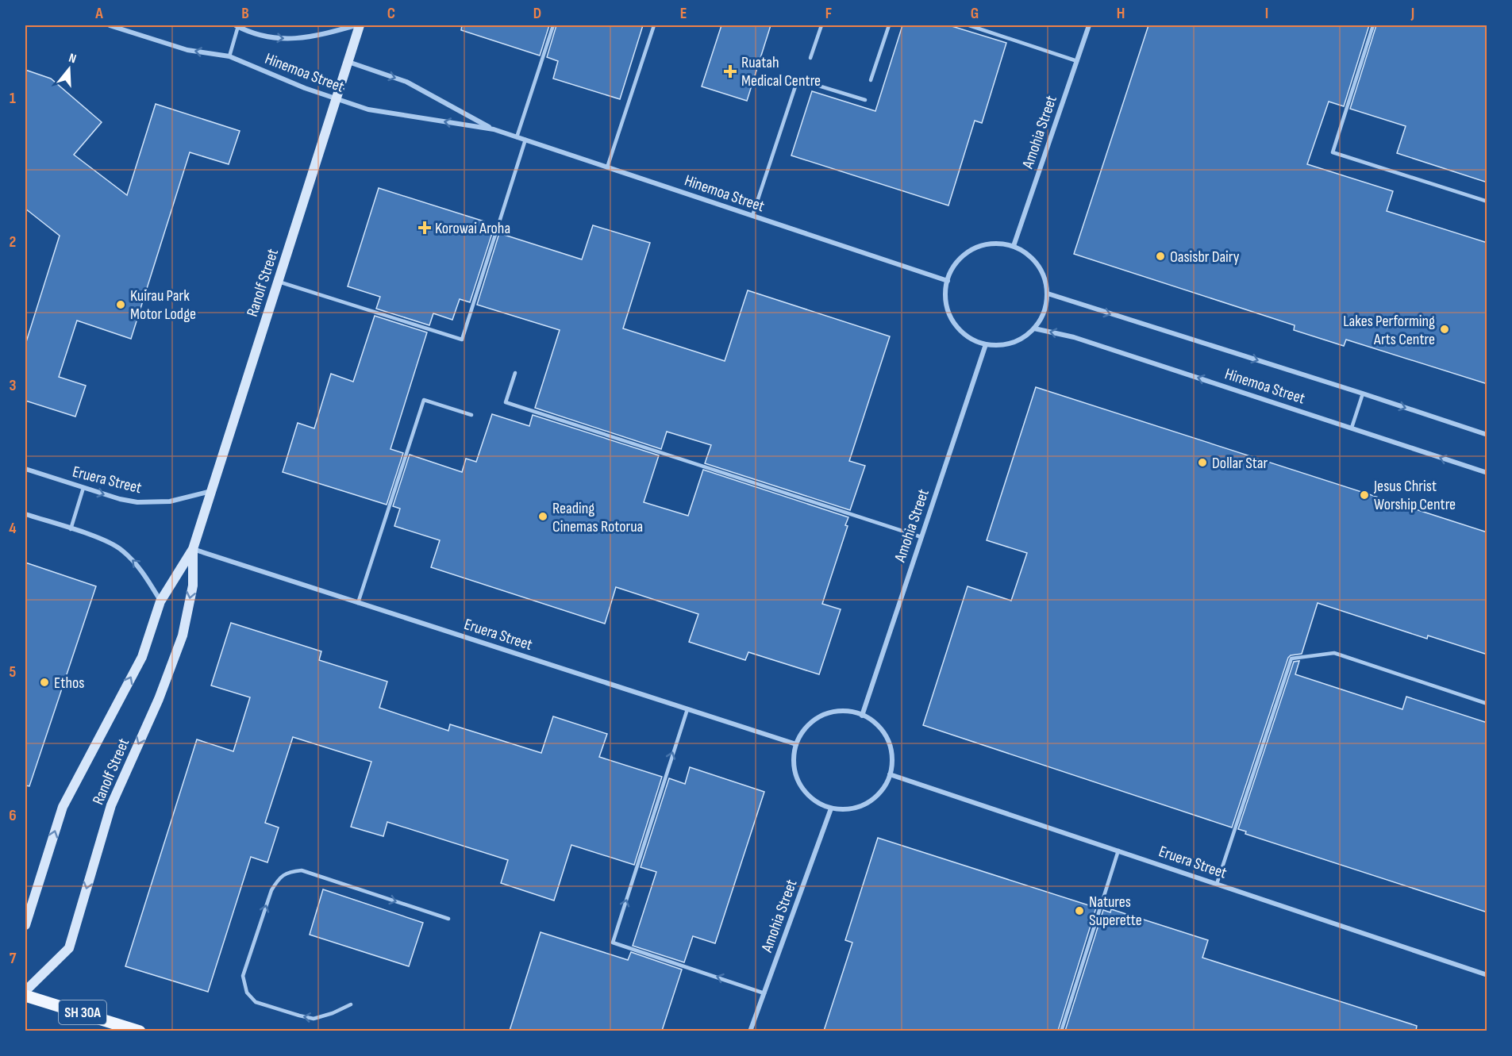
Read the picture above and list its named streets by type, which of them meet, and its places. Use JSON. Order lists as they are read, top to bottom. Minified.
{"streets":{"main road":["Ranolf Street","SH 30A"],"street":["Hinemoa Street","Amohia Street","Eruera Street"]},"crossings":[["Hinemoa Street","Amohia Street"],["Hinemoa Street","Ranolf Street"],["Amohia Street","Eruera Street"],["Ranolf Street","Eruera Street"]],"places":{"health":["Ruatah Medical Centre","Korowai Aroha"],"other":["Oasisbr Dairy","Kuirau Park Motor Lodge","Lakes Performing Arts Centre","Dollar Star","Jesus Christ Worship Centre","Reading Cinemas Rotorua","Ethos","Natures Superette"]},"north":"top","grid":{"columns":["A","B","C","D","E","F","G","H","I","J"],"rows":["1","2","3","4","5","6","7"]}}
